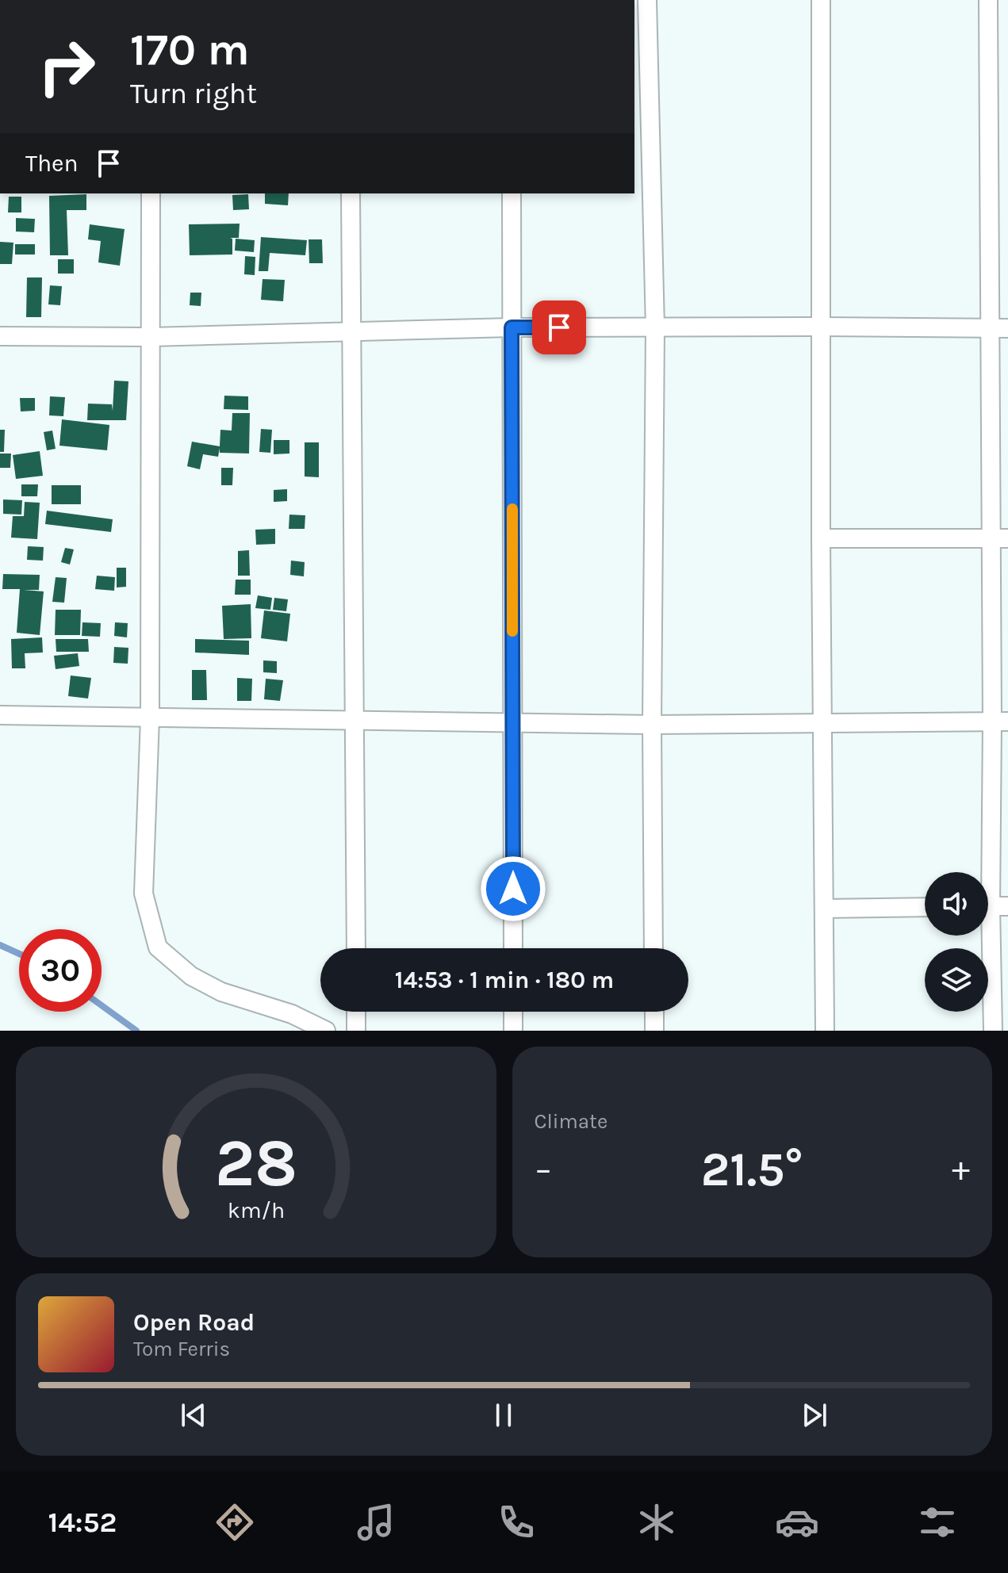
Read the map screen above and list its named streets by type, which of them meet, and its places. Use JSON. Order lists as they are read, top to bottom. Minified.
{"page":{"turn":["170 m","Turn right"],"then":"Then","limit":"30","trip":"14:53 · 1 min · 180 m","tile":"Climate","heat":["−","21.5°","+"],"song":["Open Road","Tom Ferris"],"tabs":"14:52","gauge":["28","km/h"]}}
